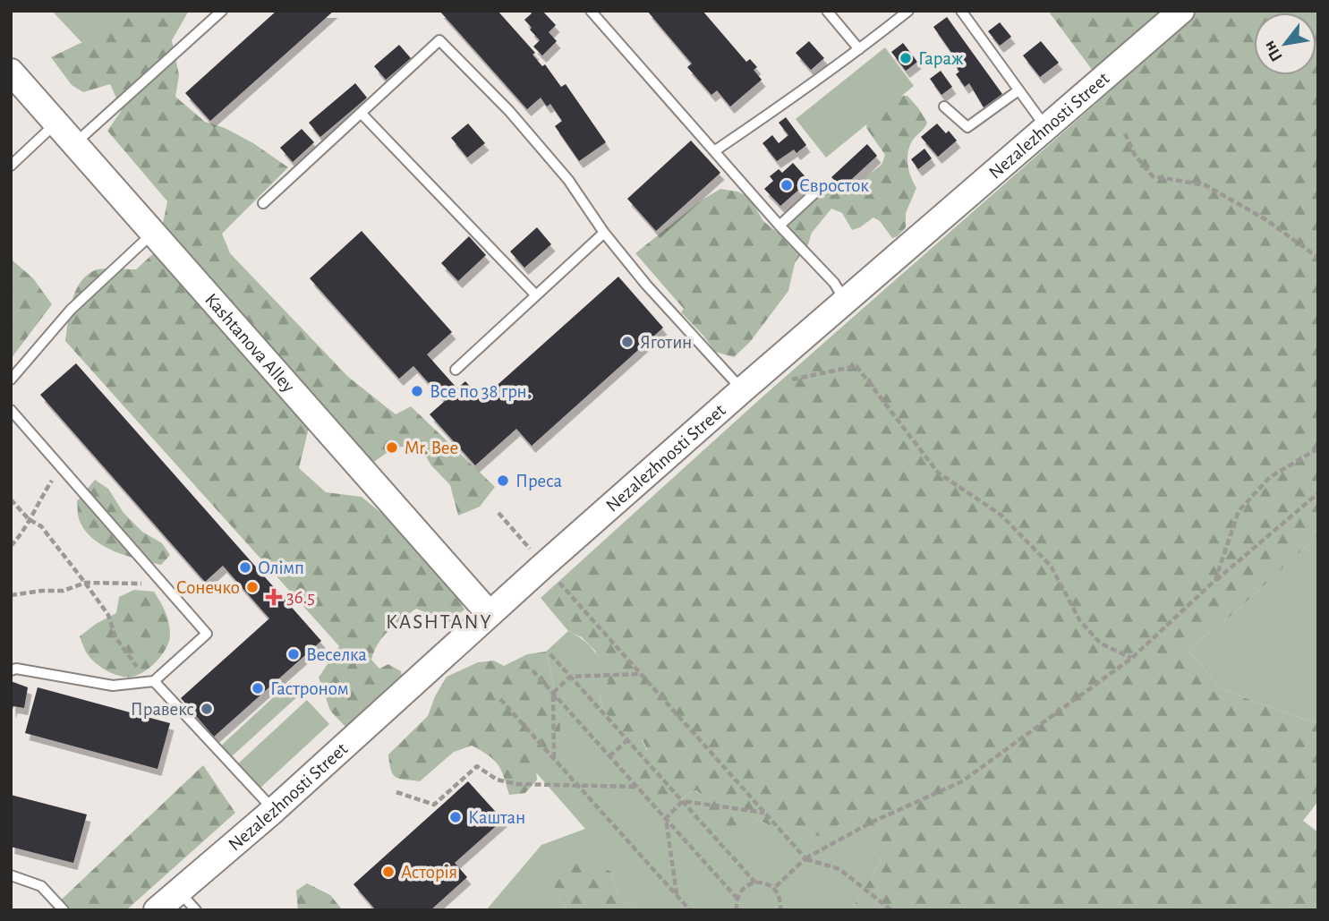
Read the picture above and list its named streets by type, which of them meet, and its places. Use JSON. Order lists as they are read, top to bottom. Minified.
{"streets":{"main road":["Nezalezhnosti Street","Kashtanova Alley"]},"crossings":[["Nezalezhnosti Street","Kashtanova Alley"]],"districts":["KASHTANY"],"places":{"other":["Гараж","Євросток","Яготин","Все по 38 грн.","Mr. Bee","Преса","Олімп","Сонечко","Веселка","Гастроном","Правекс","Каштан","Асторія"],"health":["36.5"]},"north":"bottom left"}
